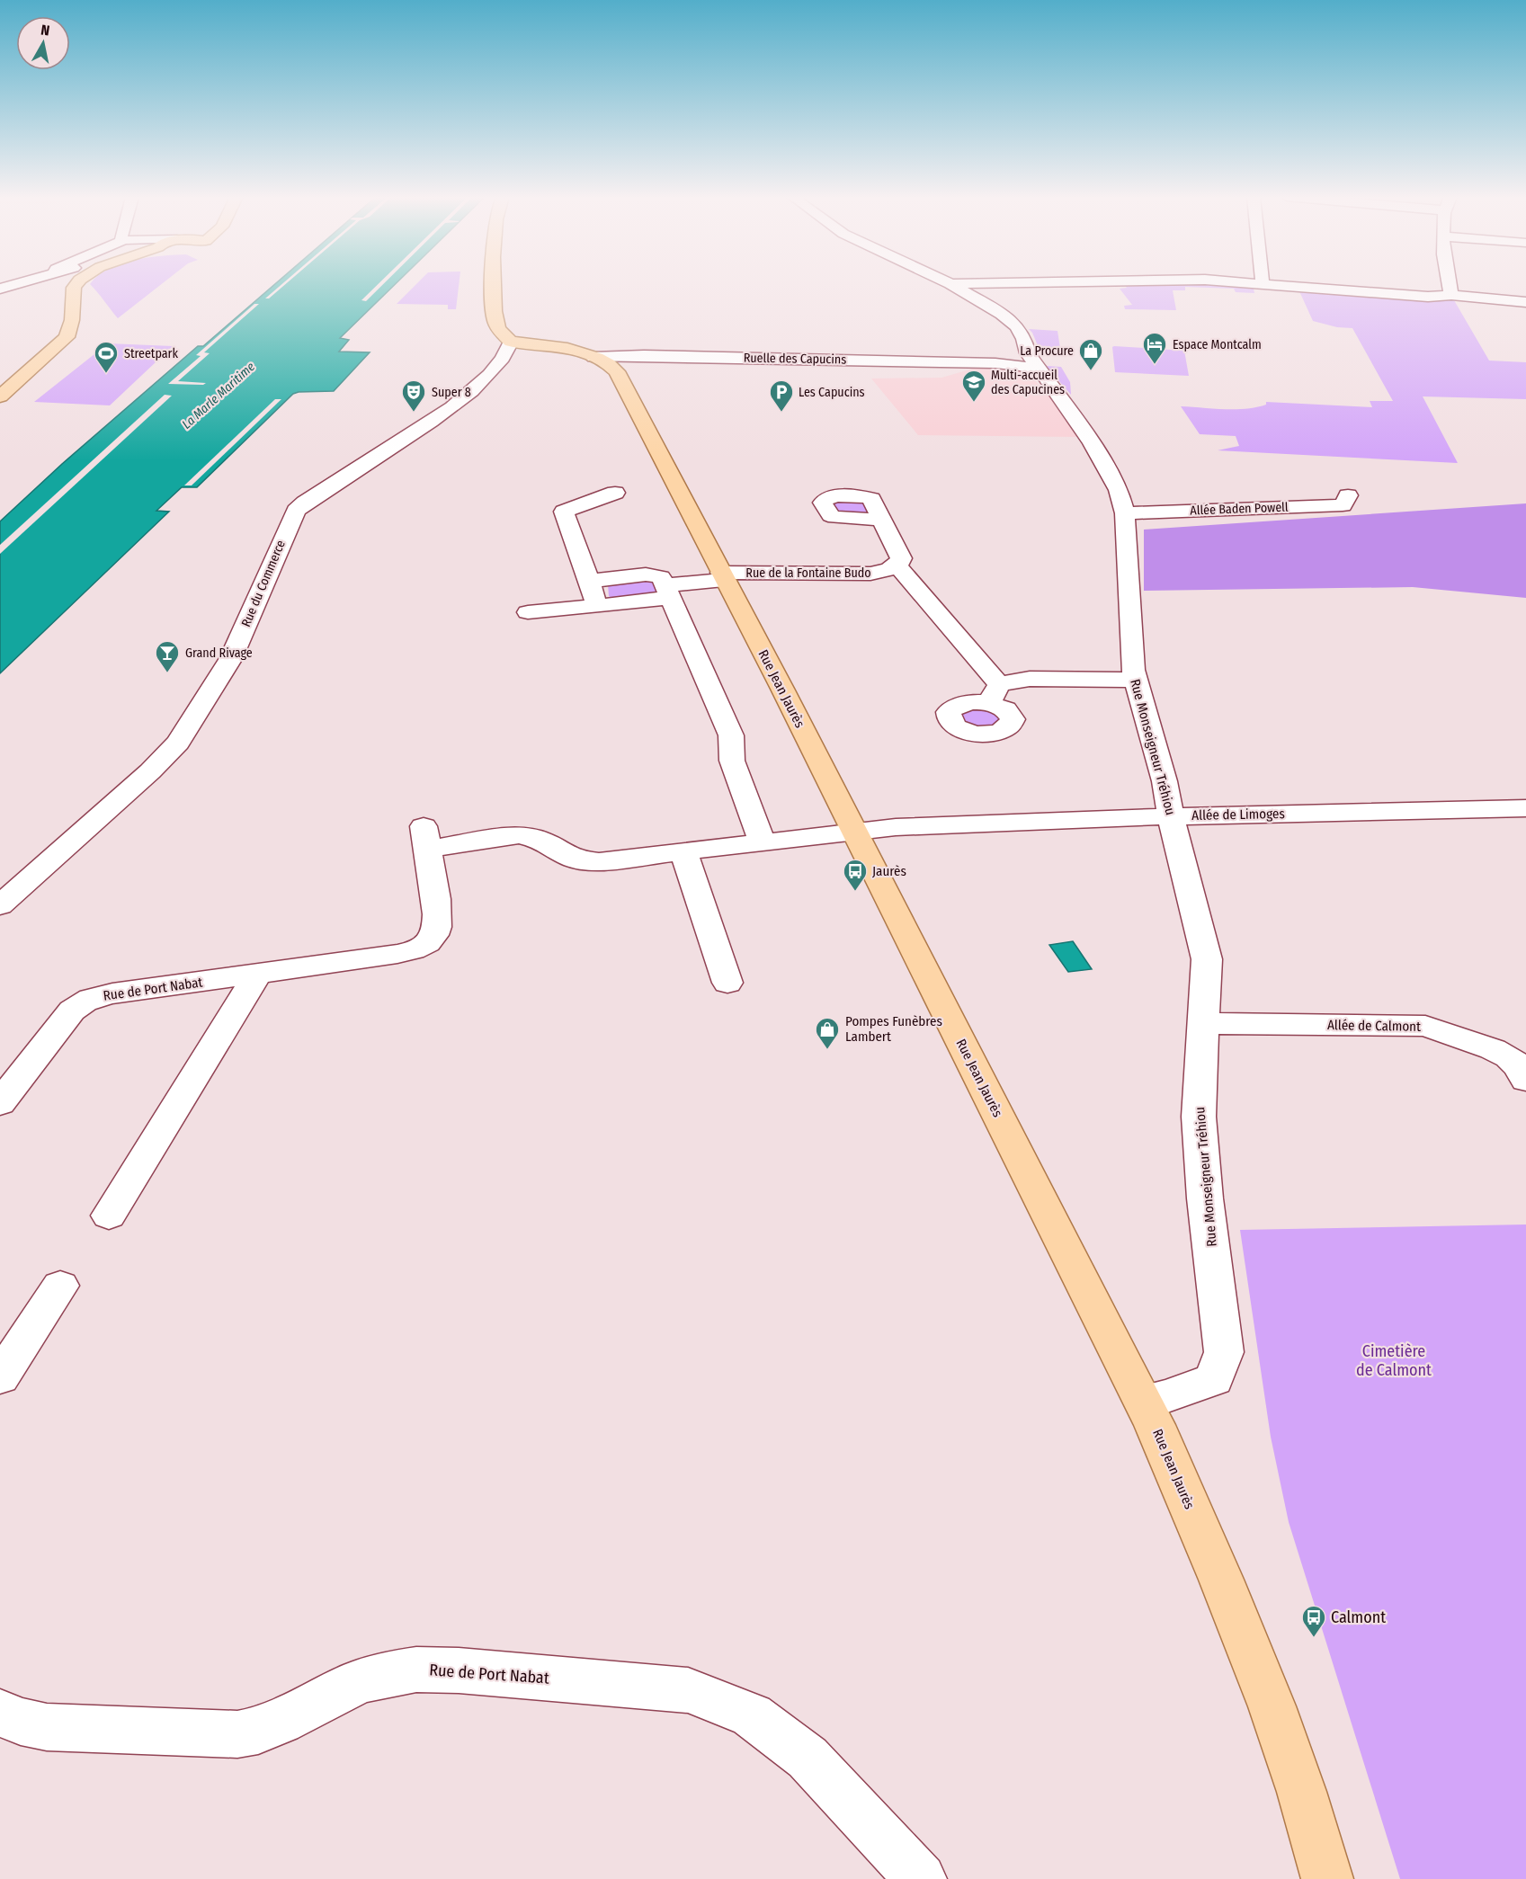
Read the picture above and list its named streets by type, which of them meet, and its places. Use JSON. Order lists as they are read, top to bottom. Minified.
{"streets":{"main road":["Rue Jean Jaurès"],"street":["Ruelle des Capucins","Allée Baden Powell","Rue de la Fontaine Budo","Rue du Commerce","Rue Monseigneur Tréhiou","Allée de Limoges","Rue de Port Nabat","Allée de Calmont"]},"crossings":[["Ruelle des Capucins","Rue Jean Jaurès"],["Ruelle des Capucins","Rue Monseigneur Tréhiou"],["Allée Baden Powell","Rue Monseigneur Tréhiou"],["Rue de la Fontaine Budo","Rue Jean Jaurès"],["Rue du Commerce","Rue Jean Jaurès"],["Rue Jean Jaurès","Rue Monseigneur Tréhiou"],["Rue Jean Jaurès","Allée de Limoges"],["Rue Monseigneur Tréhiou","Allée de Limoges"],["Rue Monseigneur Tréhiou","Allée de Calmont"],["Allée de Limoges","Rue de Port Nabat"]],"water":["La Marle Maritime"],"parks":["Cimetière de Calmont"],"places":{"hotel":["Espace Montcalm"],"shop":["La Procure","Pompes Funèbres Lambert"],"sports":["Streetpark"],"school or university":["Multi-accueil des Capucines"],"theatre":["Super 8"],"parking":["Les Capucins"],"bar":["Grand Rivage"],"bus stop":["Jaurès","Calmont"]},"north":"top"}
